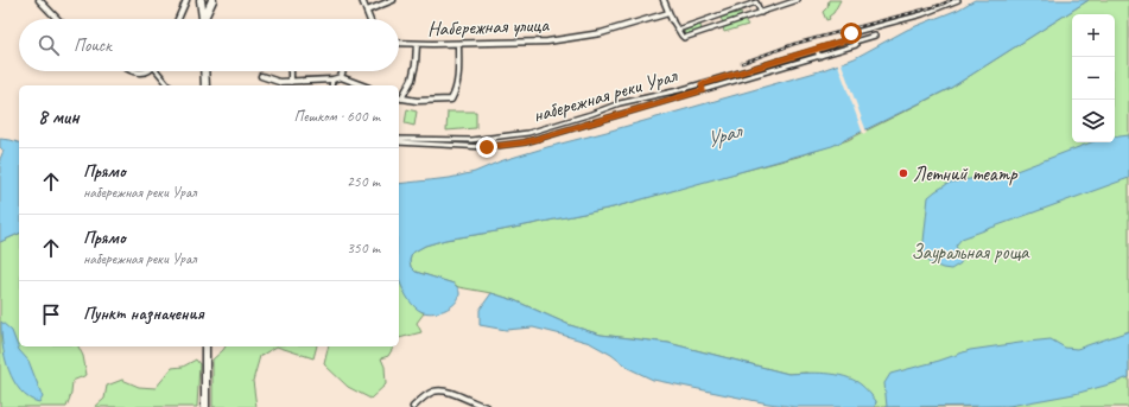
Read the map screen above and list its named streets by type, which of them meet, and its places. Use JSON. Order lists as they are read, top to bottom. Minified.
{"streets":{"street":["Набережная улица","набережная реки Урал"]},"water":["Урал"],"parks":["Зауральная роща"],"places":["Летний театр"],"page":{"map_buttons":["+","−"],"search":"Поиск","heading":["8 мин","Пешком · 600 m"],"list":[["Прямо","набережная реки Урал","250 m"],["Прямо","набережная реки Урал","350 m"],"Пункт назначения"]}}
